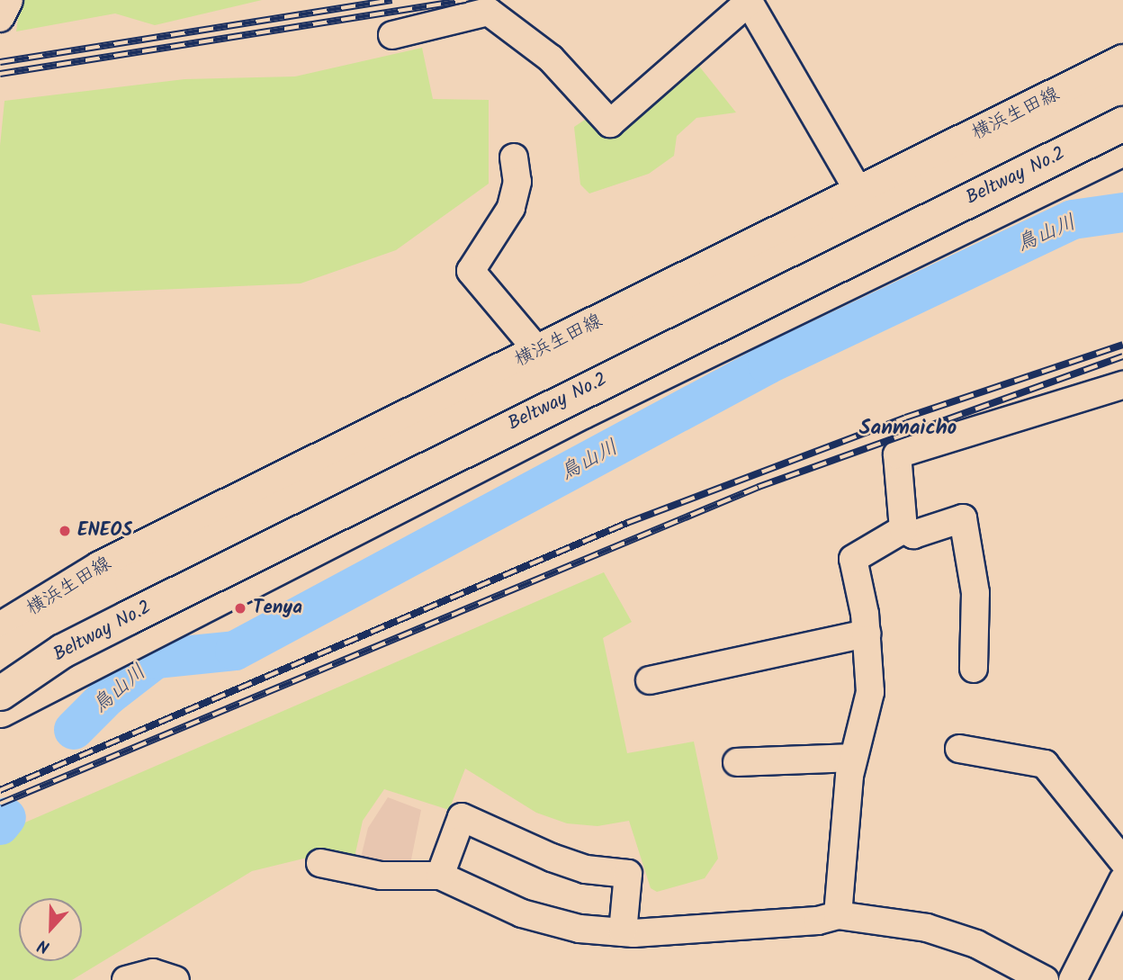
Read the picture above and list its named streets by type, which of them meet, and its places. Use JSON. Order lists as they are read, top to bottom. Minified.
{"streets":{"main road":["横浜生田線","Beltway No.2"]},"districts":["Sanmaicho"],"water":["鳥山川"],"places":["ENEOS","Tenya"],"north":"bottom"}
